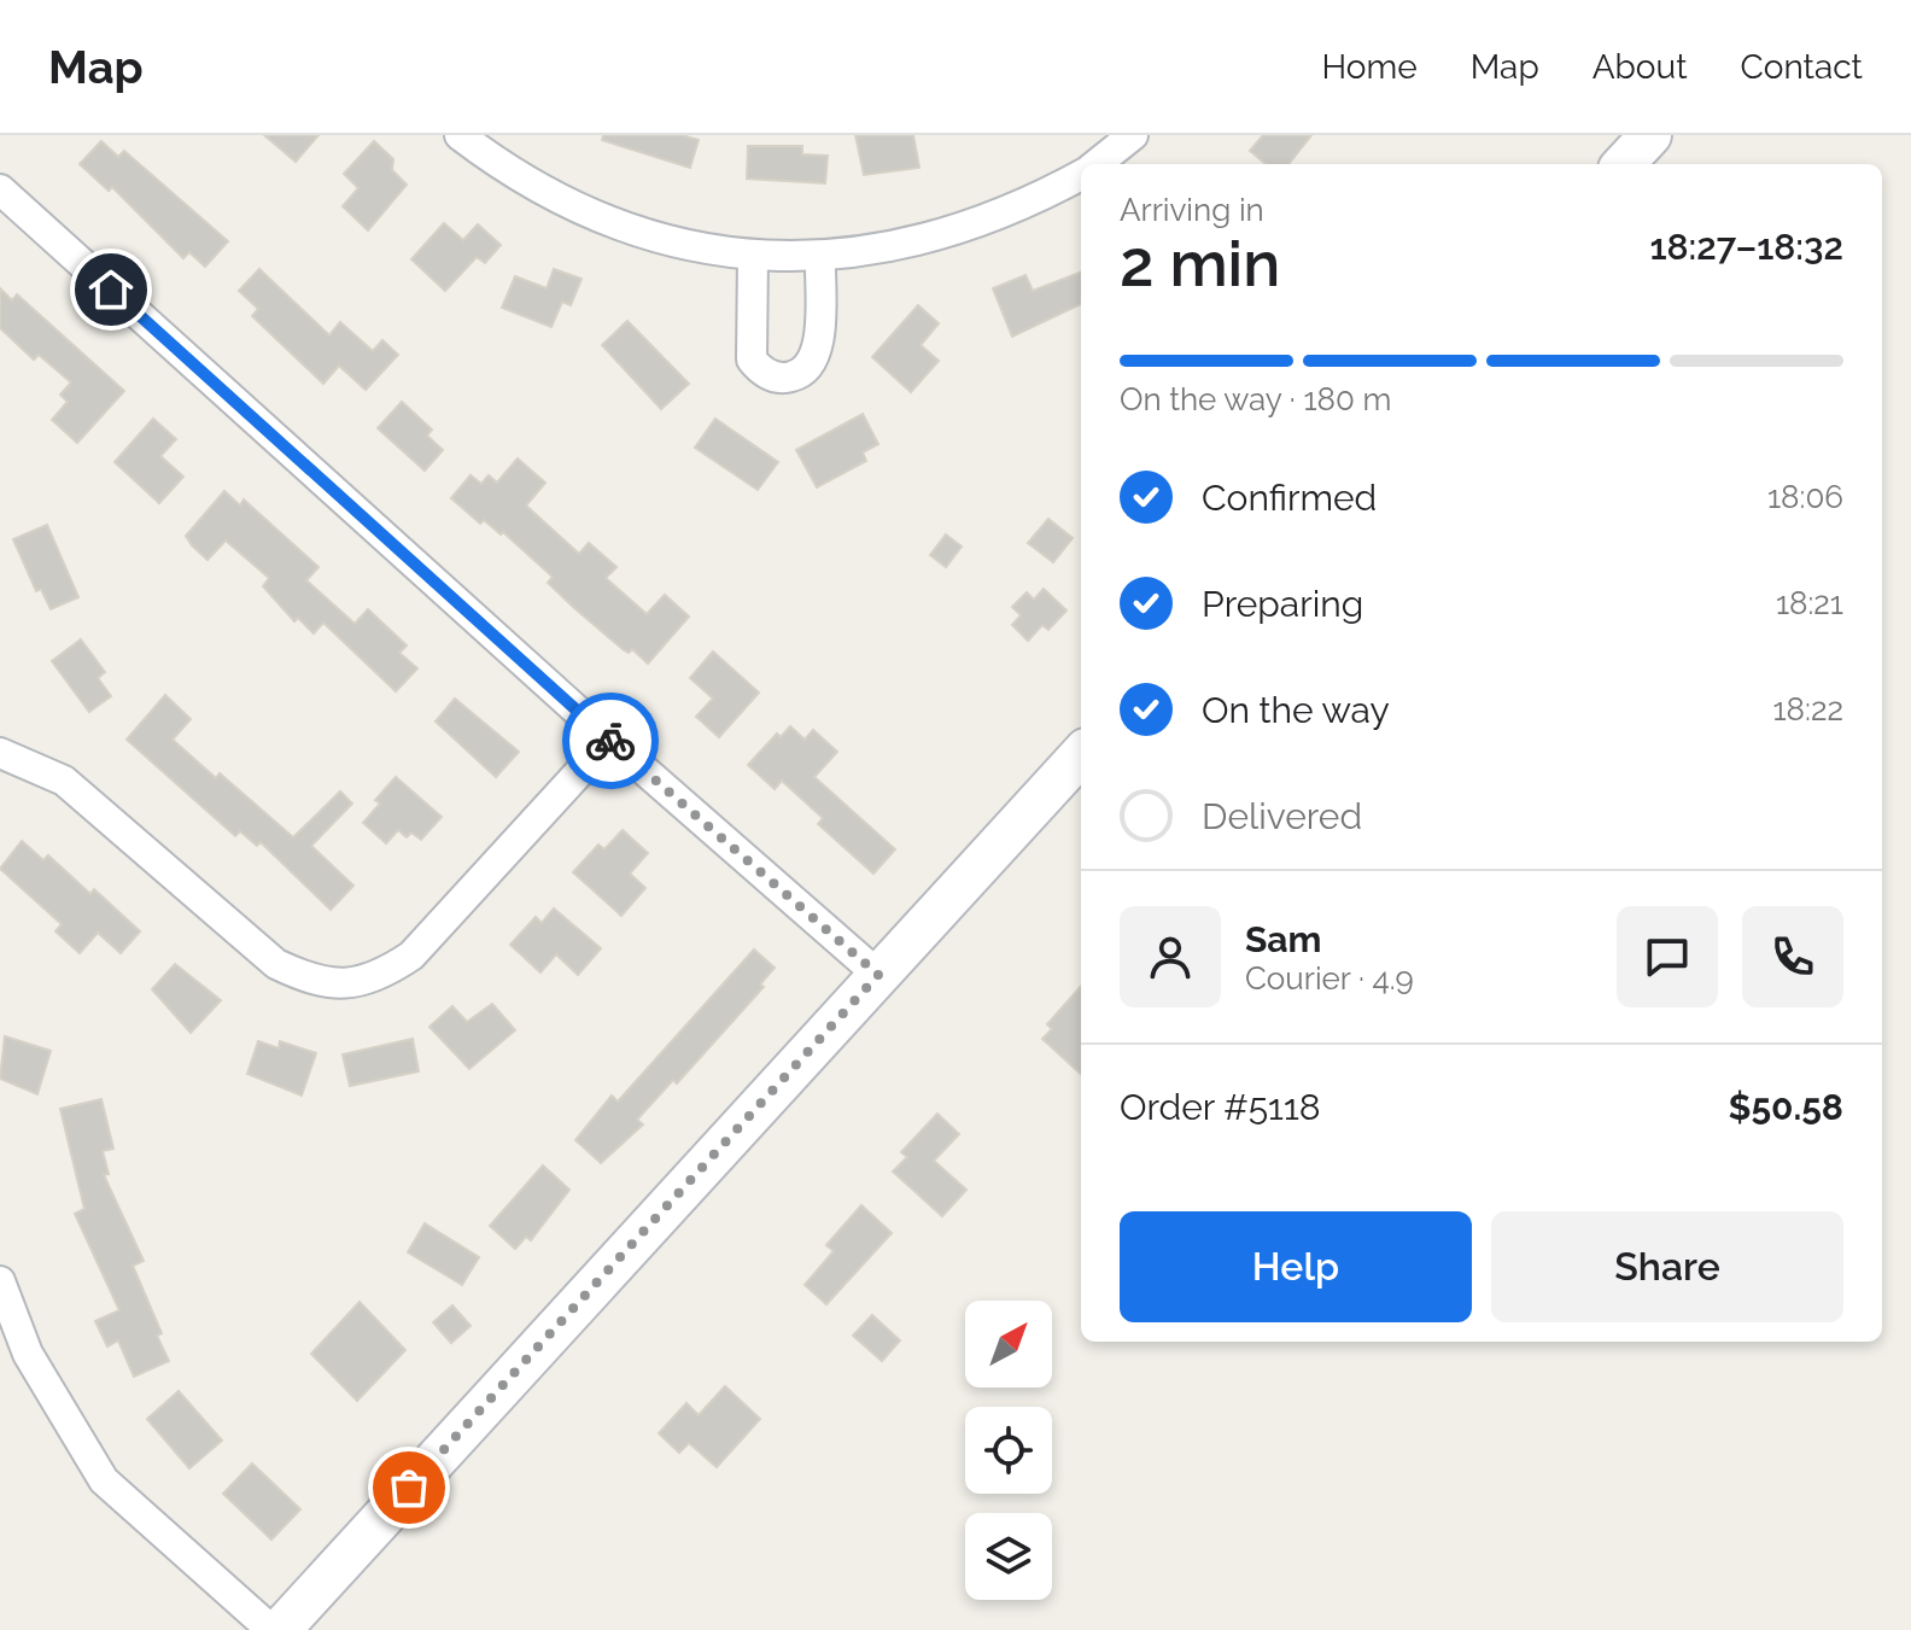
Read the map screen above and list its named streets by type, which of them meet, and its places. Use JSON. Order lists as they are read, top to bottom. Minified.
{"north":"top right","page":{"header":"Map","nav":["Home","Map","About","Contact"],"heading":["2 min","Arriving in","18:27–18:32"],"panel":["Sam","Courier · 4.9","Order #5118","$50.58"],"bar":"On the way · 180 m","list":[["Confirmed","18:06"],["Preparing","18:21"],["On the way","18:22"],"Delivered"],"buttons":["Help","Share"]}}
